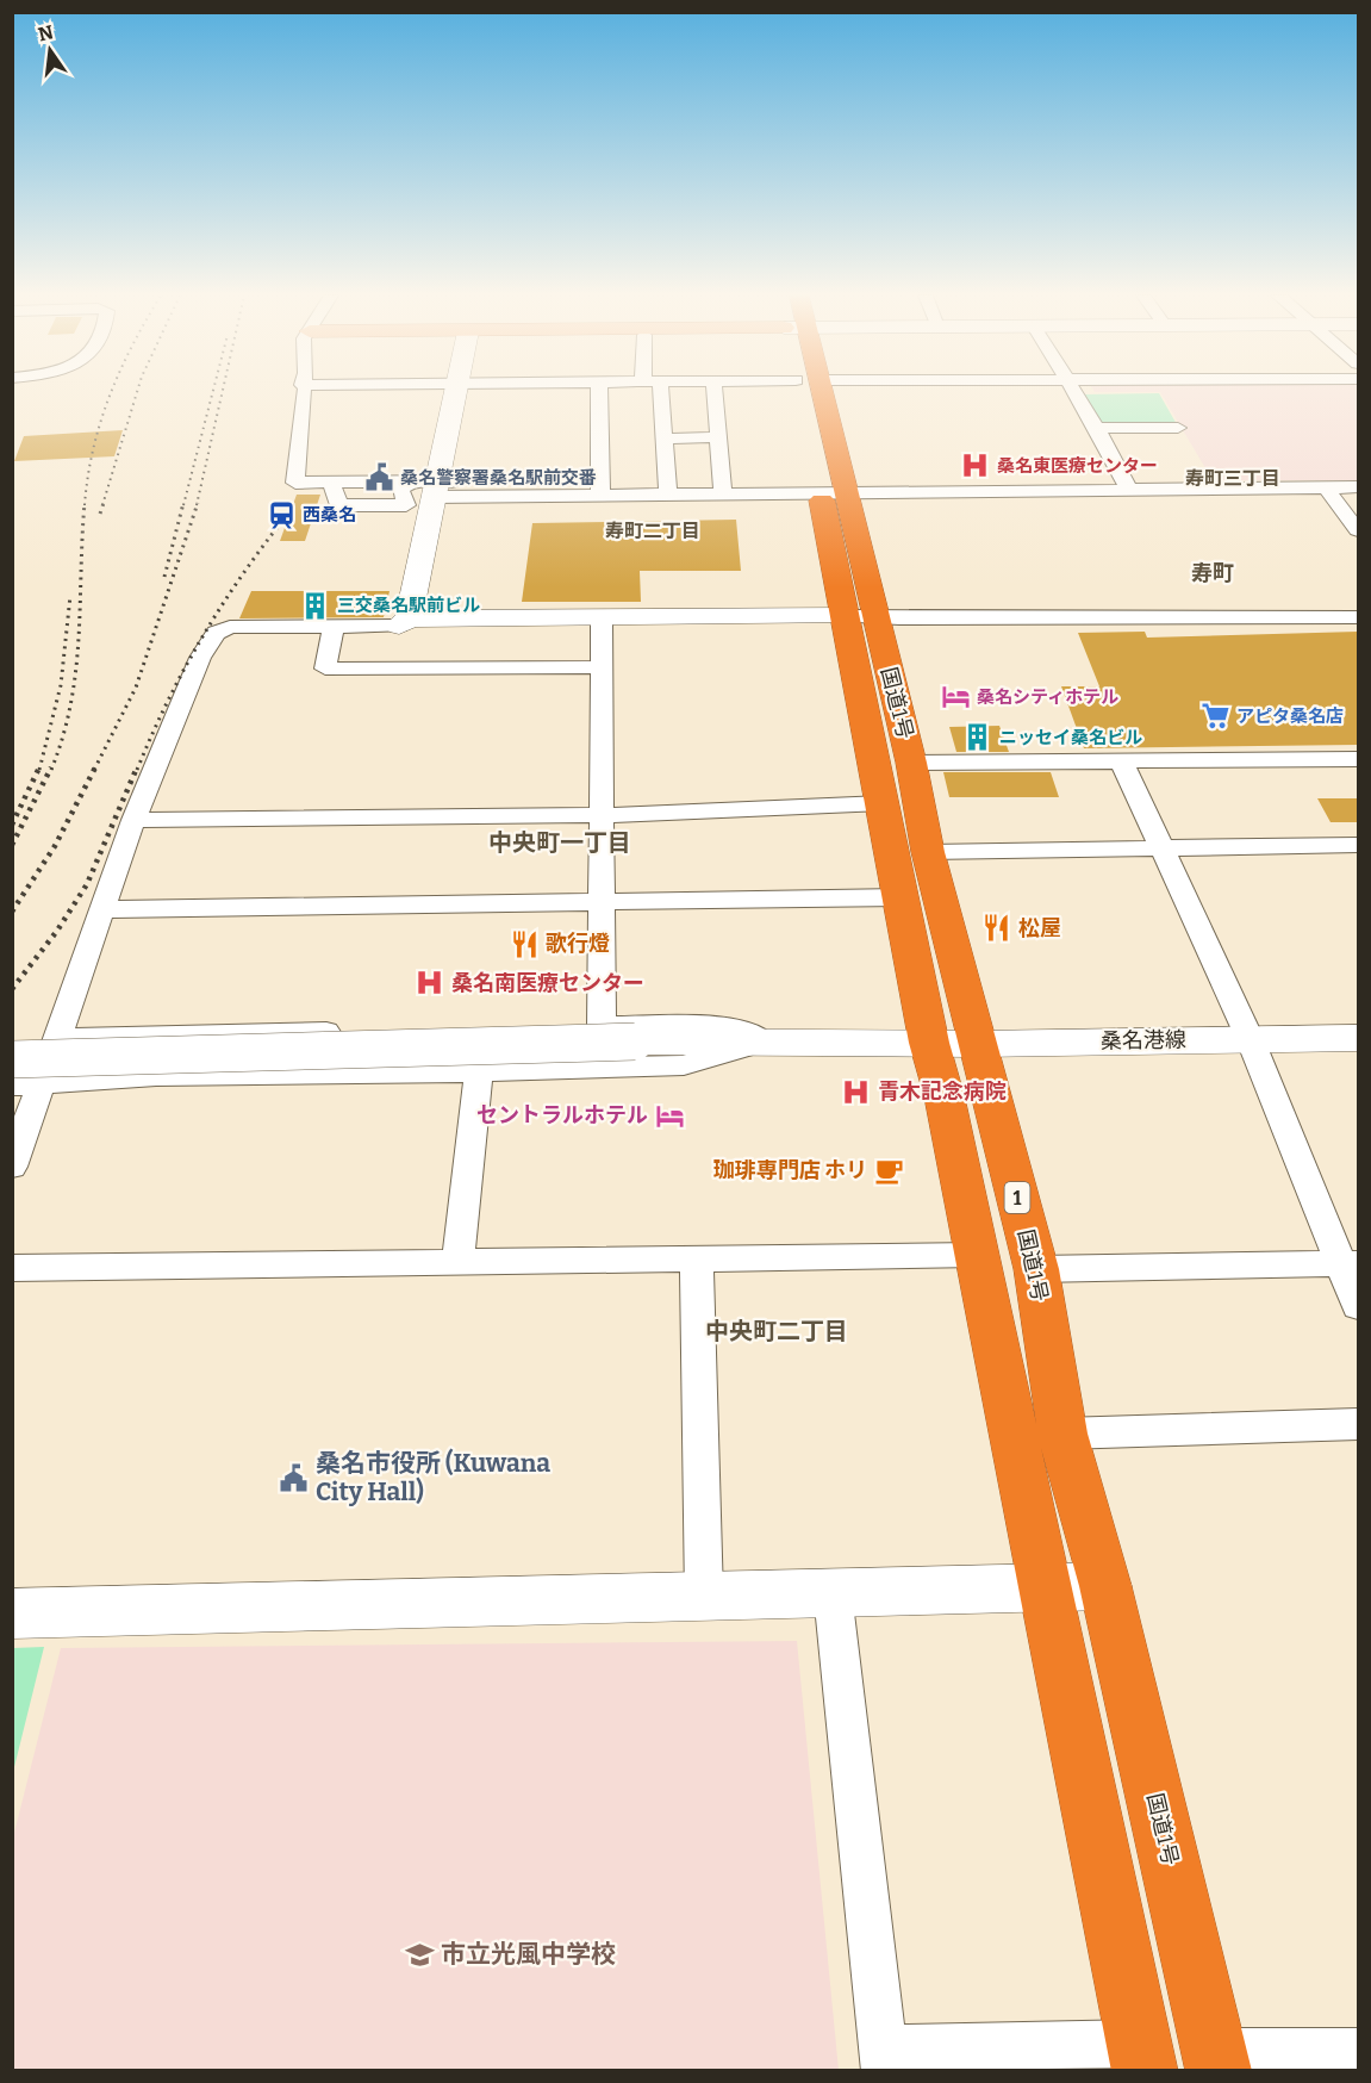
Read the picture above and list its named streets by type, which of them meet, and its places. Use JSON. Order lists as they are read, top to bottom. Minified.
{"streets":{"highway":["国道1号","1"],"street":["桑名港線"]},"crossings":[["国道1号","桑名港線"]],"districts":["寿町三丁目","寿町二丁目","寿町","中央町一丁目","中央町二丁目"],"places":{"hospital":["桑名東医療センター","桑名南医療センター","青木記念病院"],"public building":["桑名警察署桑名駅前交番","桑名市役所 (Kuwana City Hall)"],"station":["西桑名"],"building":["三交桑名駅前ビル","ニッセイ桑名ビル"],"hotel":["桑名シティホテル","セントラルホテル"],"supermarket":["アピタ桑名店"],"restaurant":["松屋","歌行燈"],"cafe":["珈琲専門店 ホリ"],"school or university":["市立光風中学校"]},"north":"top"}
